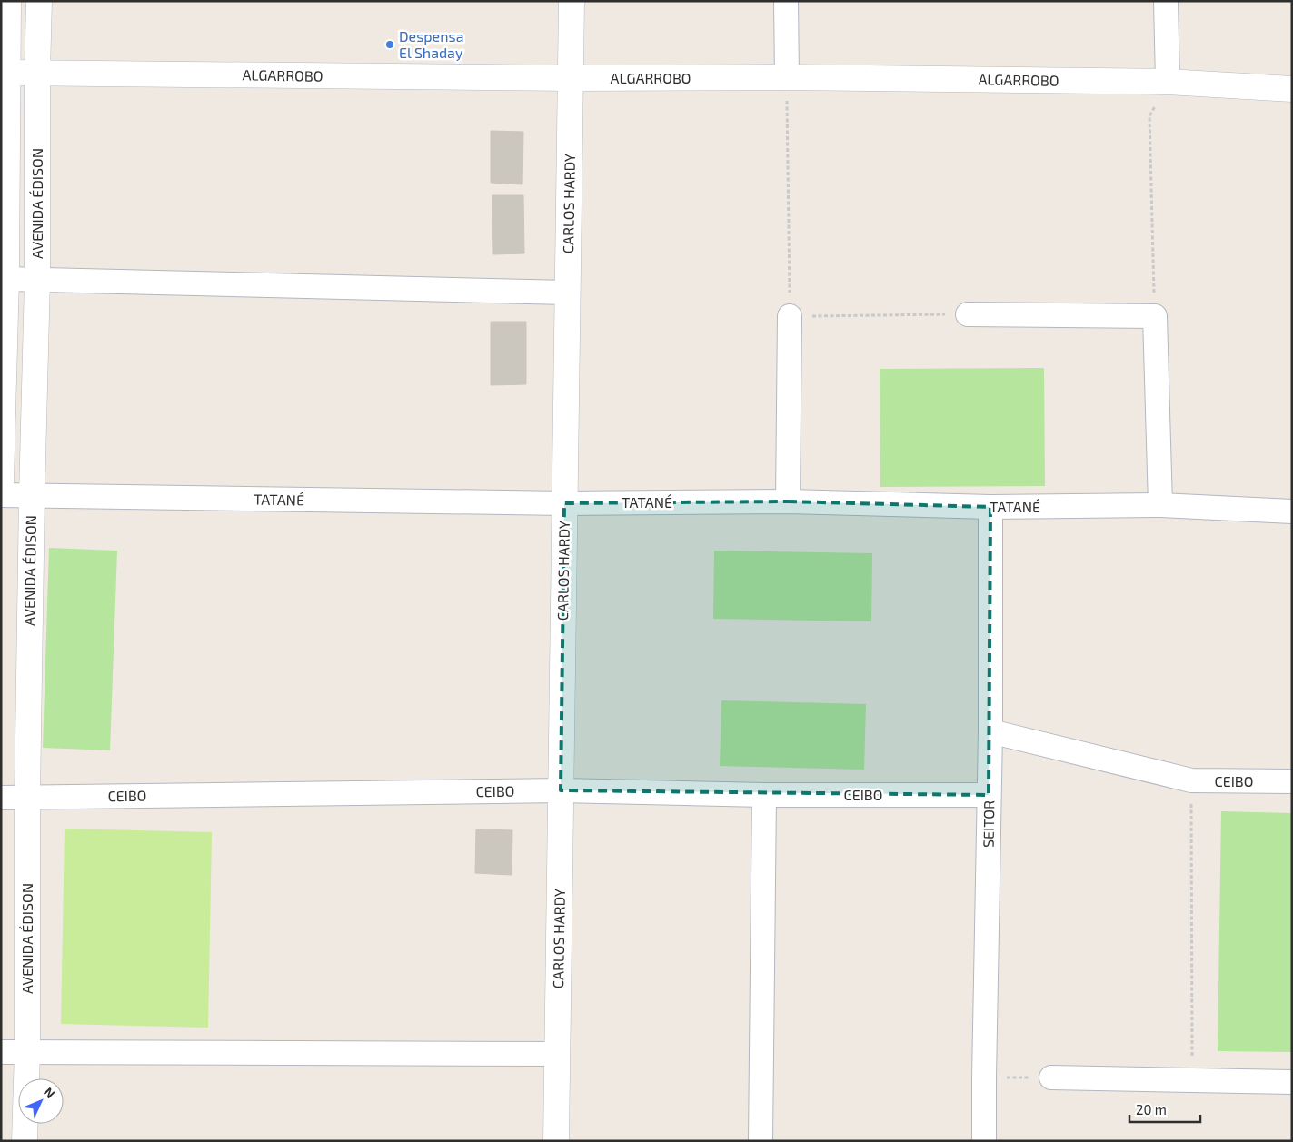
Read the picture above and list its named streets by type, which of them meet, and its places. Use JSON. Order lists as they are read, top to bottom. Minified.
{"streets":{"street":["ALGARROBO","AVENIDA ÉDISON","CARLOS HARDY","TATANÉ","CEIBO","SEITOR"]},"crossings":[["ALGARROBO","AVENIDA ÉDISON"],["ALGARROBO","CARLOS HARDY"],["AVENIDA ÉDISON","TATANÉ"],["AVENIDA ÉDISON","CEIBO"],["CARLOS HARDY","TATANÉ"],["CARLOS HARDY","CEIBO"],["TATANÉ","SEITOR"],["CEIBO","SEITOR"]],"places":["Despensa El Shaday"],"scale_bar":"20 m","north":"top right"}
